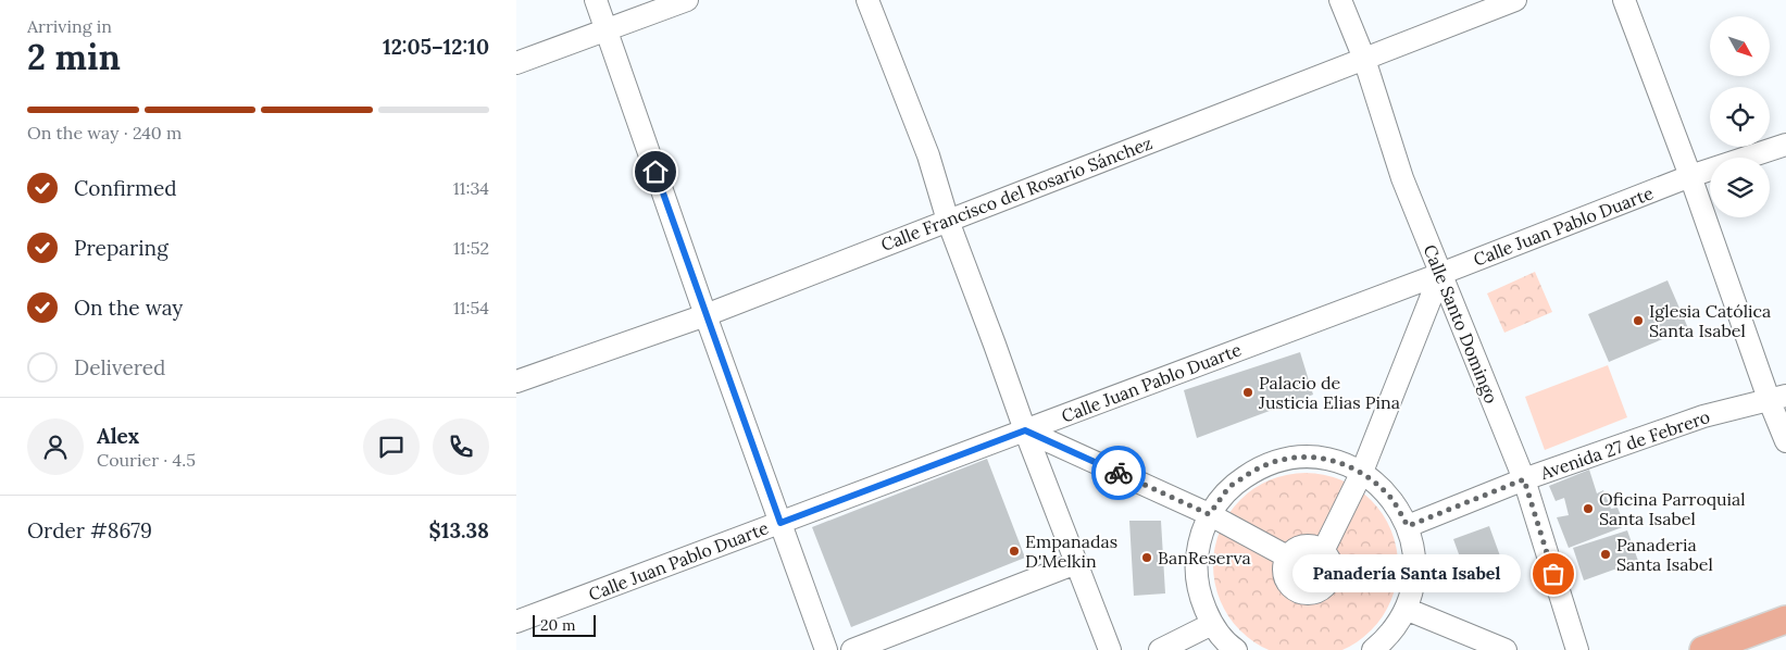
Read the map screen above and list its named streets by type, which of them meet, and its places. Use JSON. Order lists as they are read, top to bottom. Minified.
{"streets":{"street":["Calle Francisco del Rosario Sánchez","Calle Juan Pablo Duarte","Calle Santo Domingo","Avenida 27 de Febrero"]},"crossings":[["Calle Francisco del Rosario Sánchez","Calle Santo Domingo"],["Calle Juan Pablo Duarte","Calle Santo Domingo"],["Calle Santo Domingo","Avenida 27 de Febrero"]],"places":["Iglesia Católica Santa Isabel","Palacio de Justicia Elias Pina","Oficina Parroquial Santa Isabel","Empanadas D'Melkin","Panaderia Santa Isabel","BanReserva","Panadería Santa Isabel"],"scale_bar":"20 m","north":"bottom right","page":{"heading":["2 min","Arriving in","12:05–12:10"],"panel":["Alex","Courier · 4.5","Order #8679","$13.38"],"bar":"On the way · 240 m","list":[["Confirmed","11:34"],["Preparing","11:52"],["On the way","11:54"],"Delivered"],"bubble":"Panadería Santa Isabel","scale":"20 m"}}
